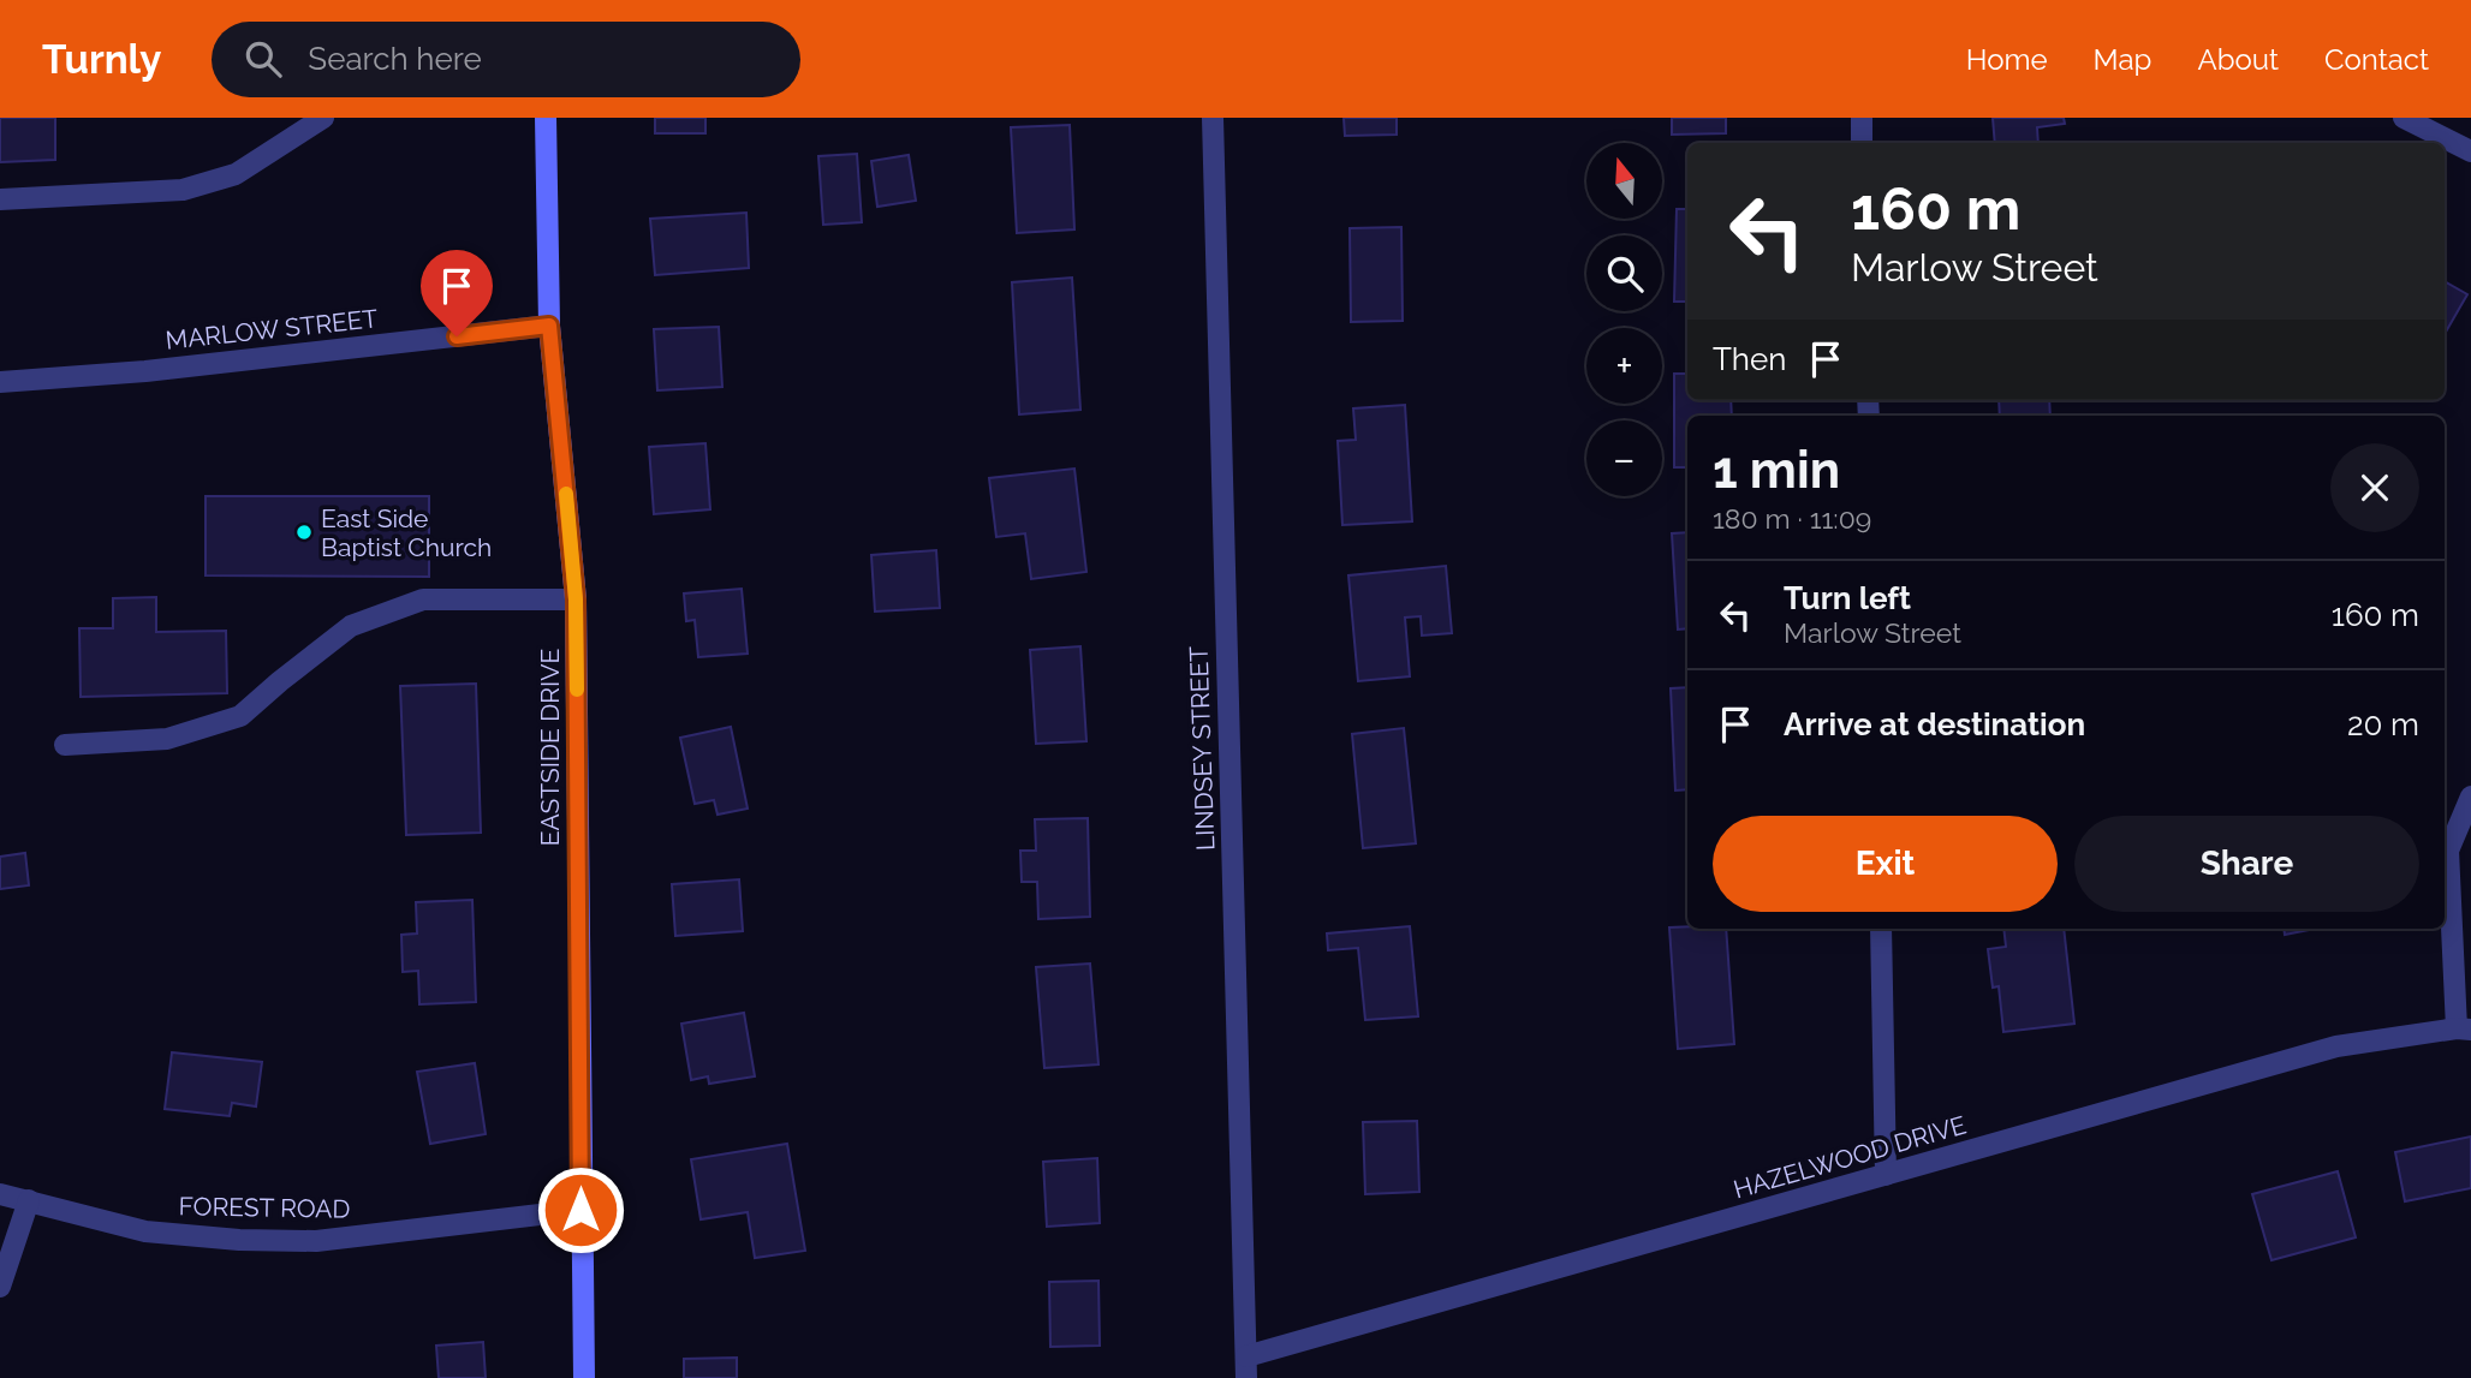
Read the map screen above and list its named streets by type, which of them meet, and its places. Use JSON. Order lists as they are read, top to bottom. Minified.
{"streets":{"street":["MARLOW STREET","EASTSIDE DRIVE","LINDSEY STREET","HAZELWOOD DRIVE","FOREST ROAD"]},"crossings":[["MARLOW STREET","EASTSIDE DRIVE"],["EASTSIDE DRIVE","FOREST ROAD"],["LINDSEY STREET","HAZELWOOD DRIVE"]],"places":["East Side Baptist Church"],"north":"top","page":{"header":"Turnly","search":"Search here","nav":["Home","Map","About","Contact"],"map_buttons":["+","−"],"turn":["160 m","Marlow Street"],"then":"Then","heading":["1 min","180 m · 11:09"],"list":[{"name":"Turn left","note":"Marlow Street","value":"160 m"},{"name":"Arrive at destination","value":"20 m"}],"buttons":["Exit","Share"]}}
